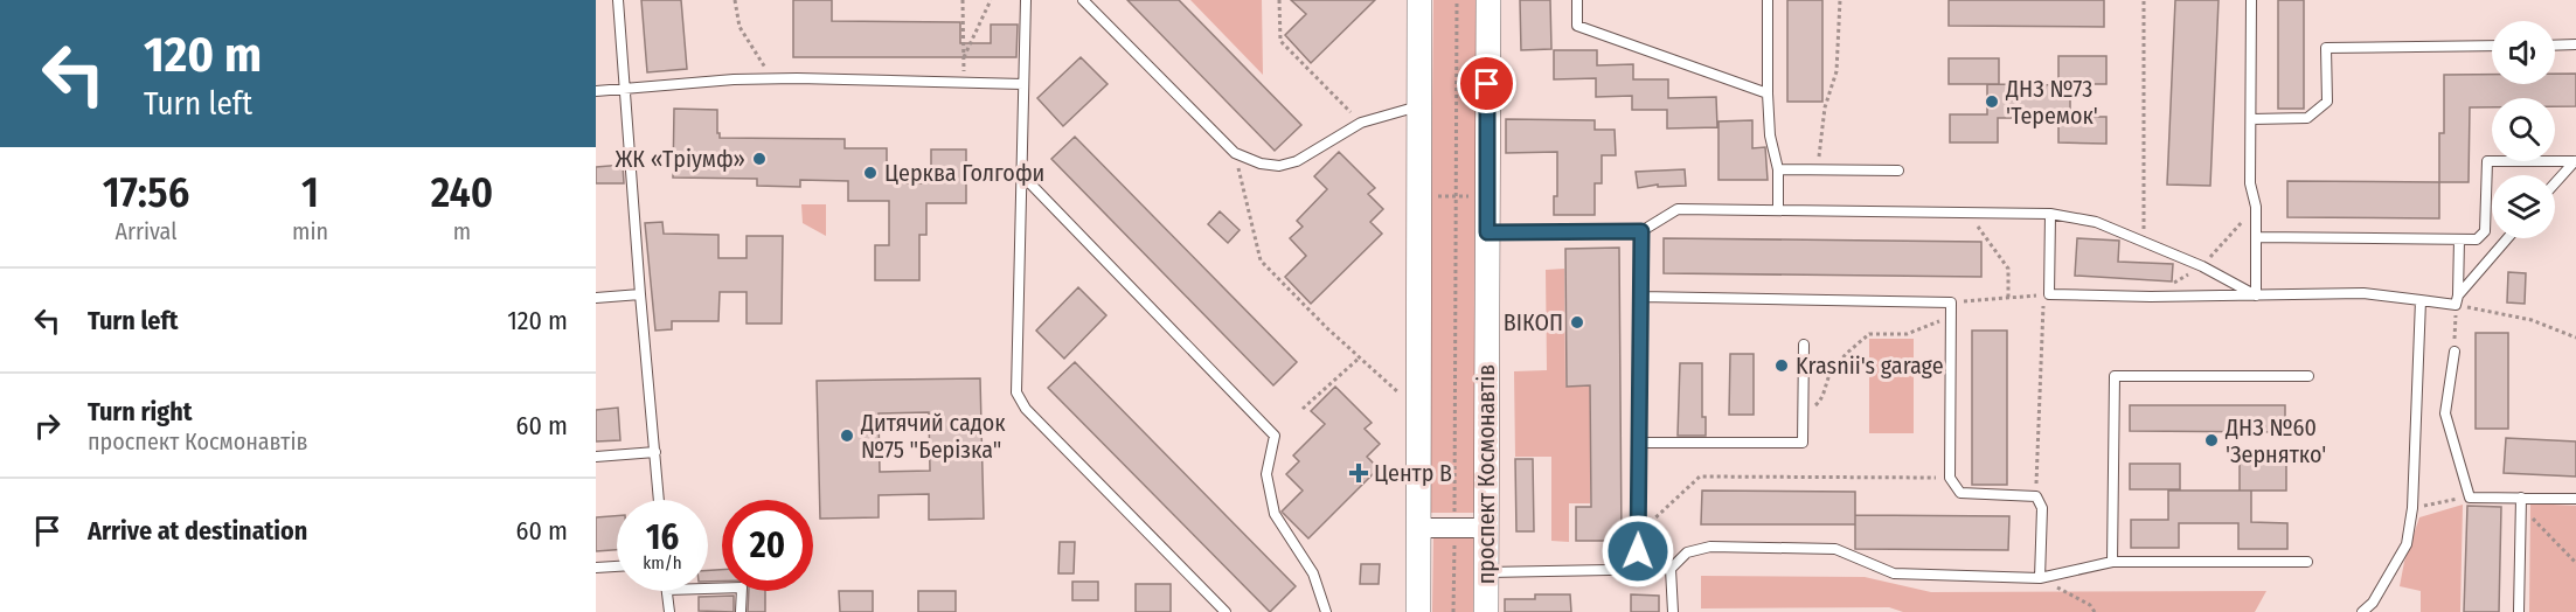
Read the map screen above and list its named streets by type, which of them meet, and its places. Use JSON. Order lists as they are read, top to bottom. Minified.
{"streets":{"street":["проспект Космонавтів"]},"places":{"other":["ДНЗ №73 'Теремок'","ЖК «Тріумф»","Церква Голгофи","ВІКОП","Krasnii's garage","Дитячий садок №75 \"Берізка\"","ДНЗ №60 'Зернятко'"],"health":["Центр В"]},"page":{"turn":["120 m","Turn left"],"eta":["17:56","Arrival","1","min","240","m"],"list":[{"name":"Turn left","value":"120 m"},{"name":"Turn right","note":"проспект Космонавтів","value":"60 m"},{"name":"Arrive at destination","value":"60 m"}],"speed":"16 km/h","limit":"20"}}
